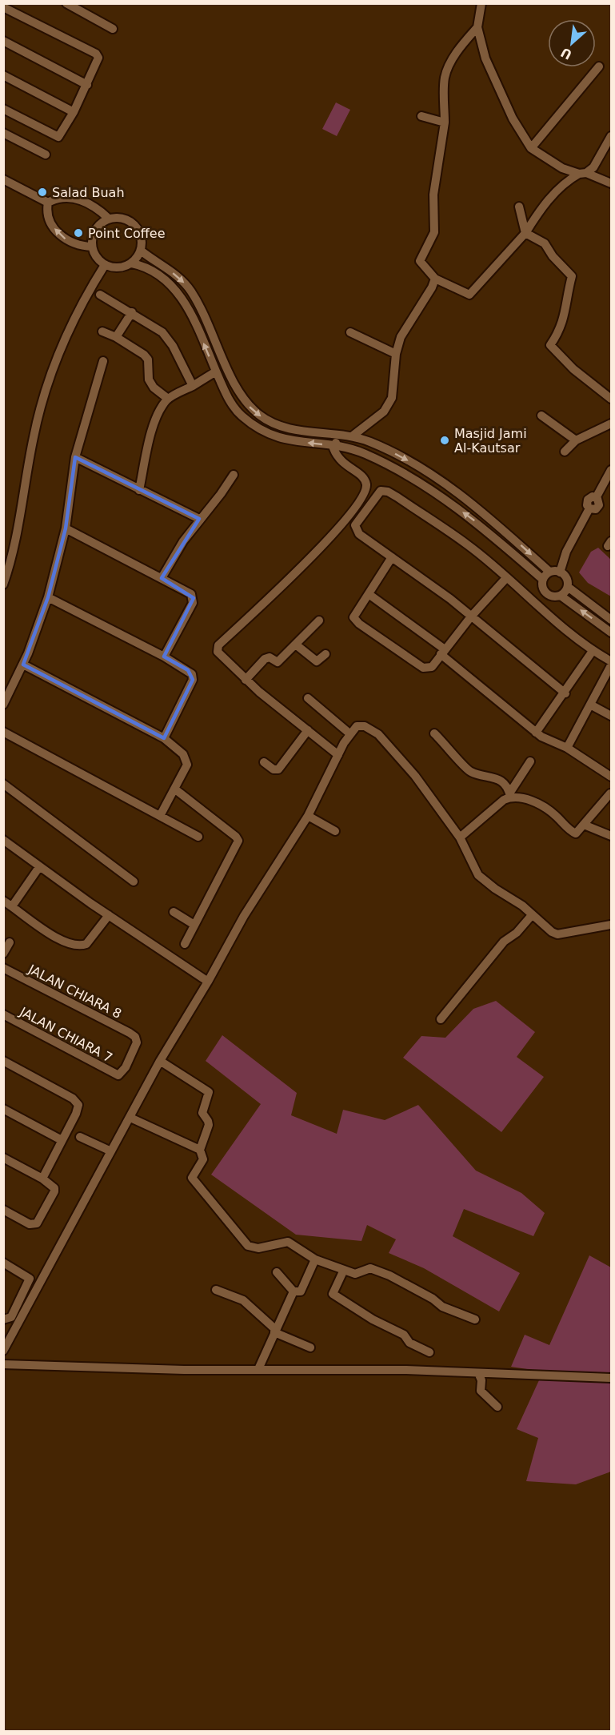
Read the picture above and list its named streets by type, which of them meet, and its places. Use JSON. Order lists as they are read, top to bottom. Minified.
{"streets":{"street":["JALAN CHIARA 8","JALAN CHIARA 7"]},"crossings":[["JALAN CHIARA 8","JALAN CHIARA 7"]],"places":["Salad Buah","Point Coffee","Masjid Jami Al-Kautsar"],"north":"bottom left"}
